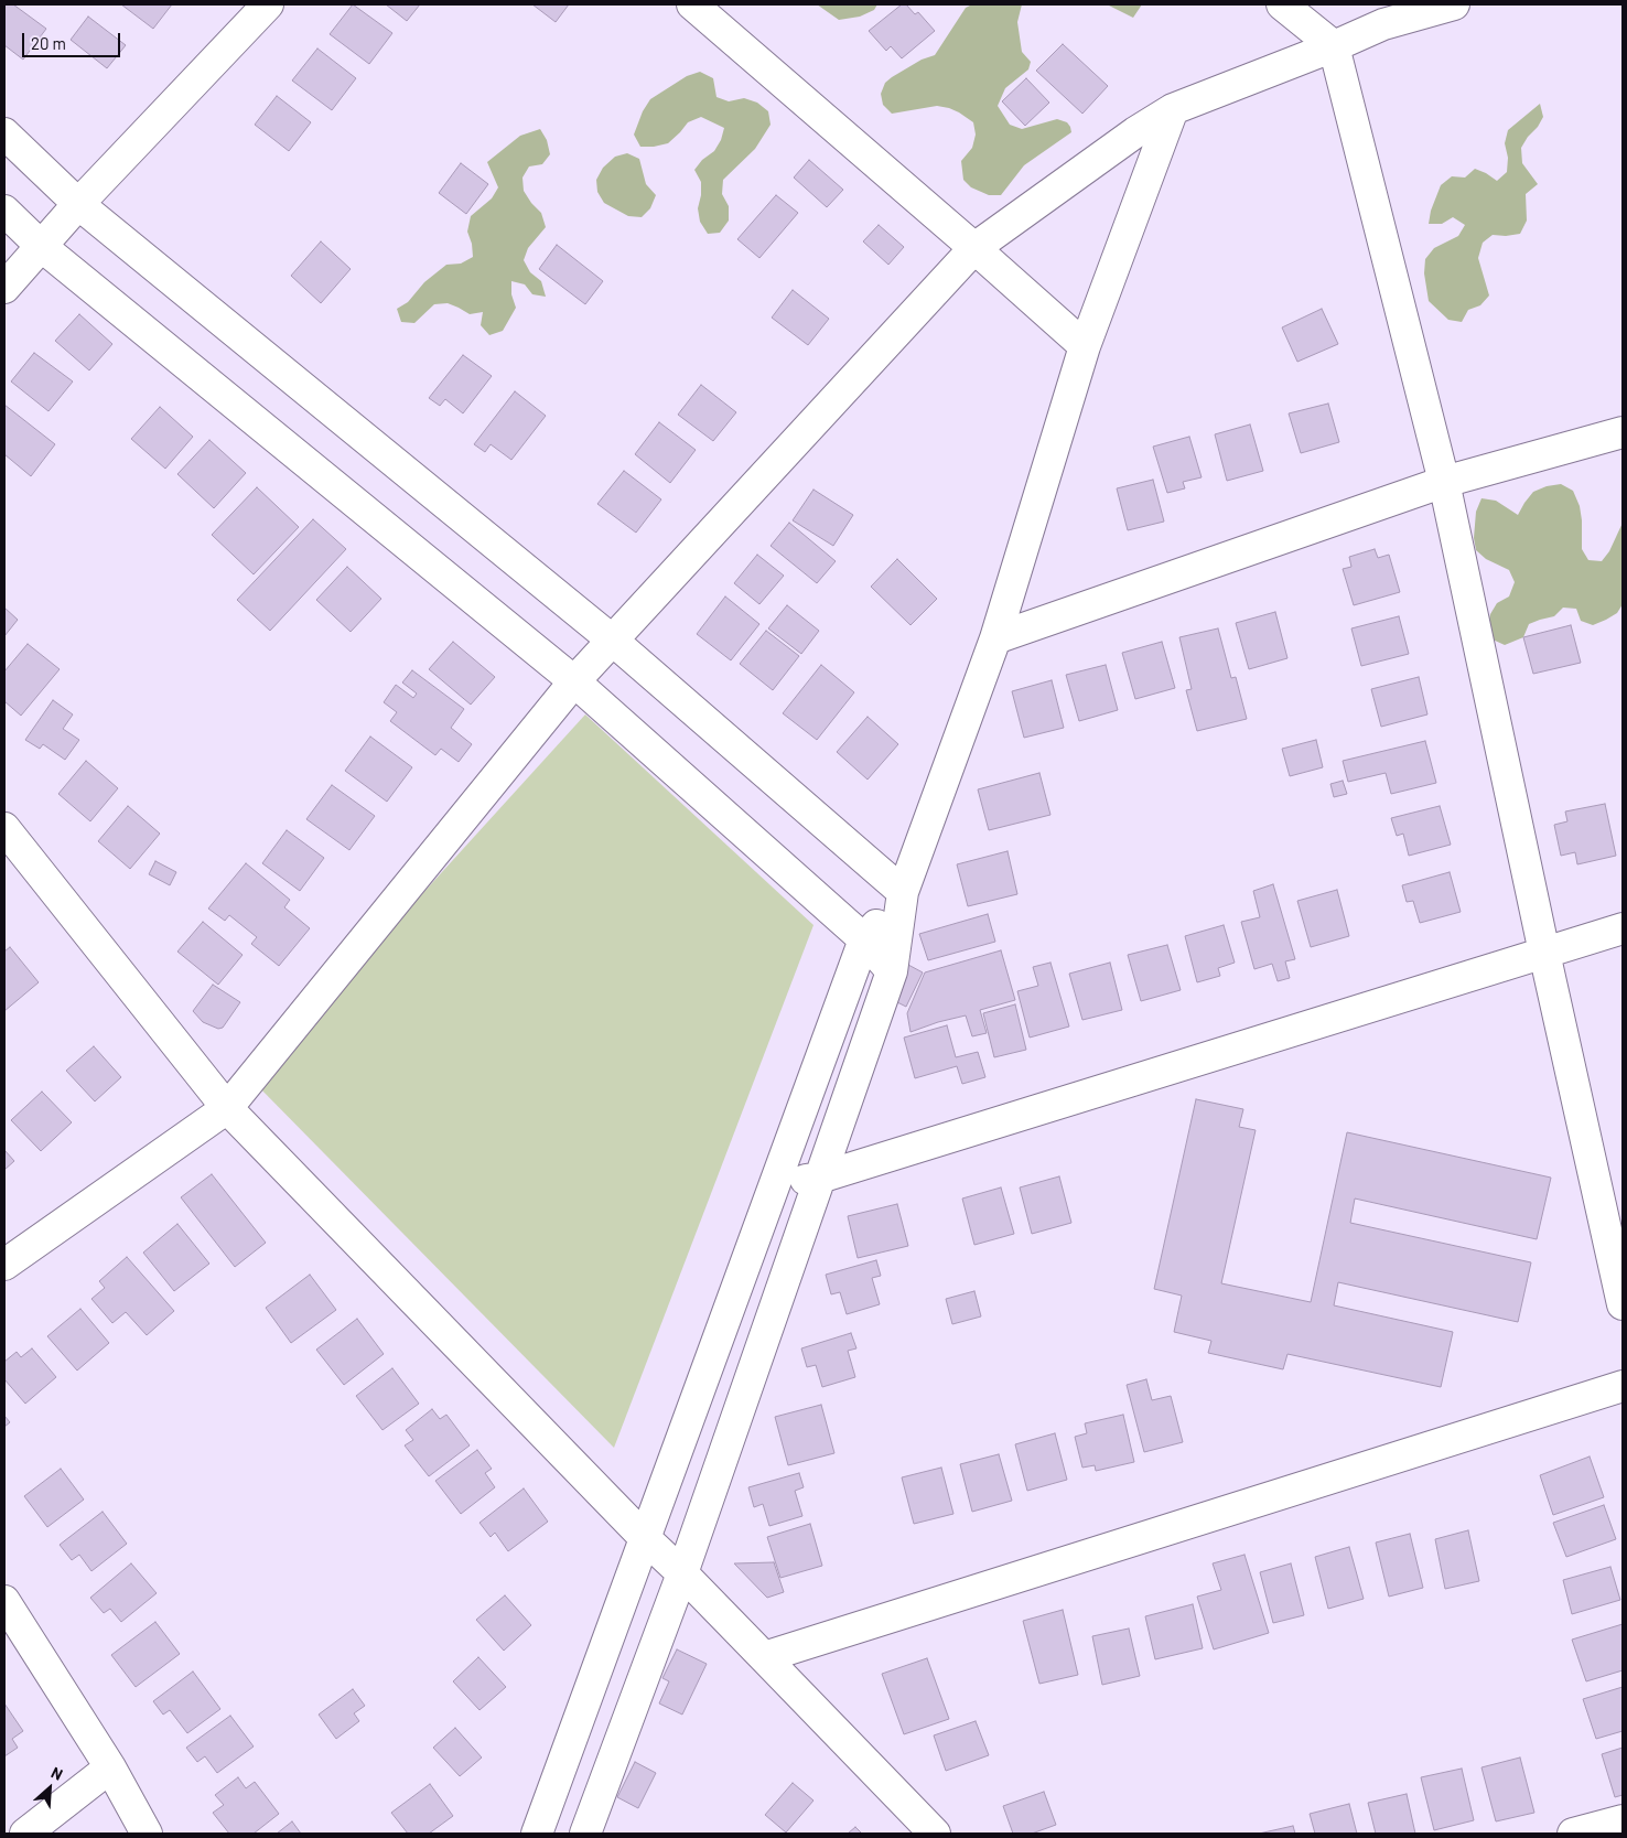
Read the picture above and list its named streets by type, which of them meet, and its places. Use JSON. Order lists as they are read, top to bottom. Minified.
{"scale_bar":"20 m","north":"top right"}
